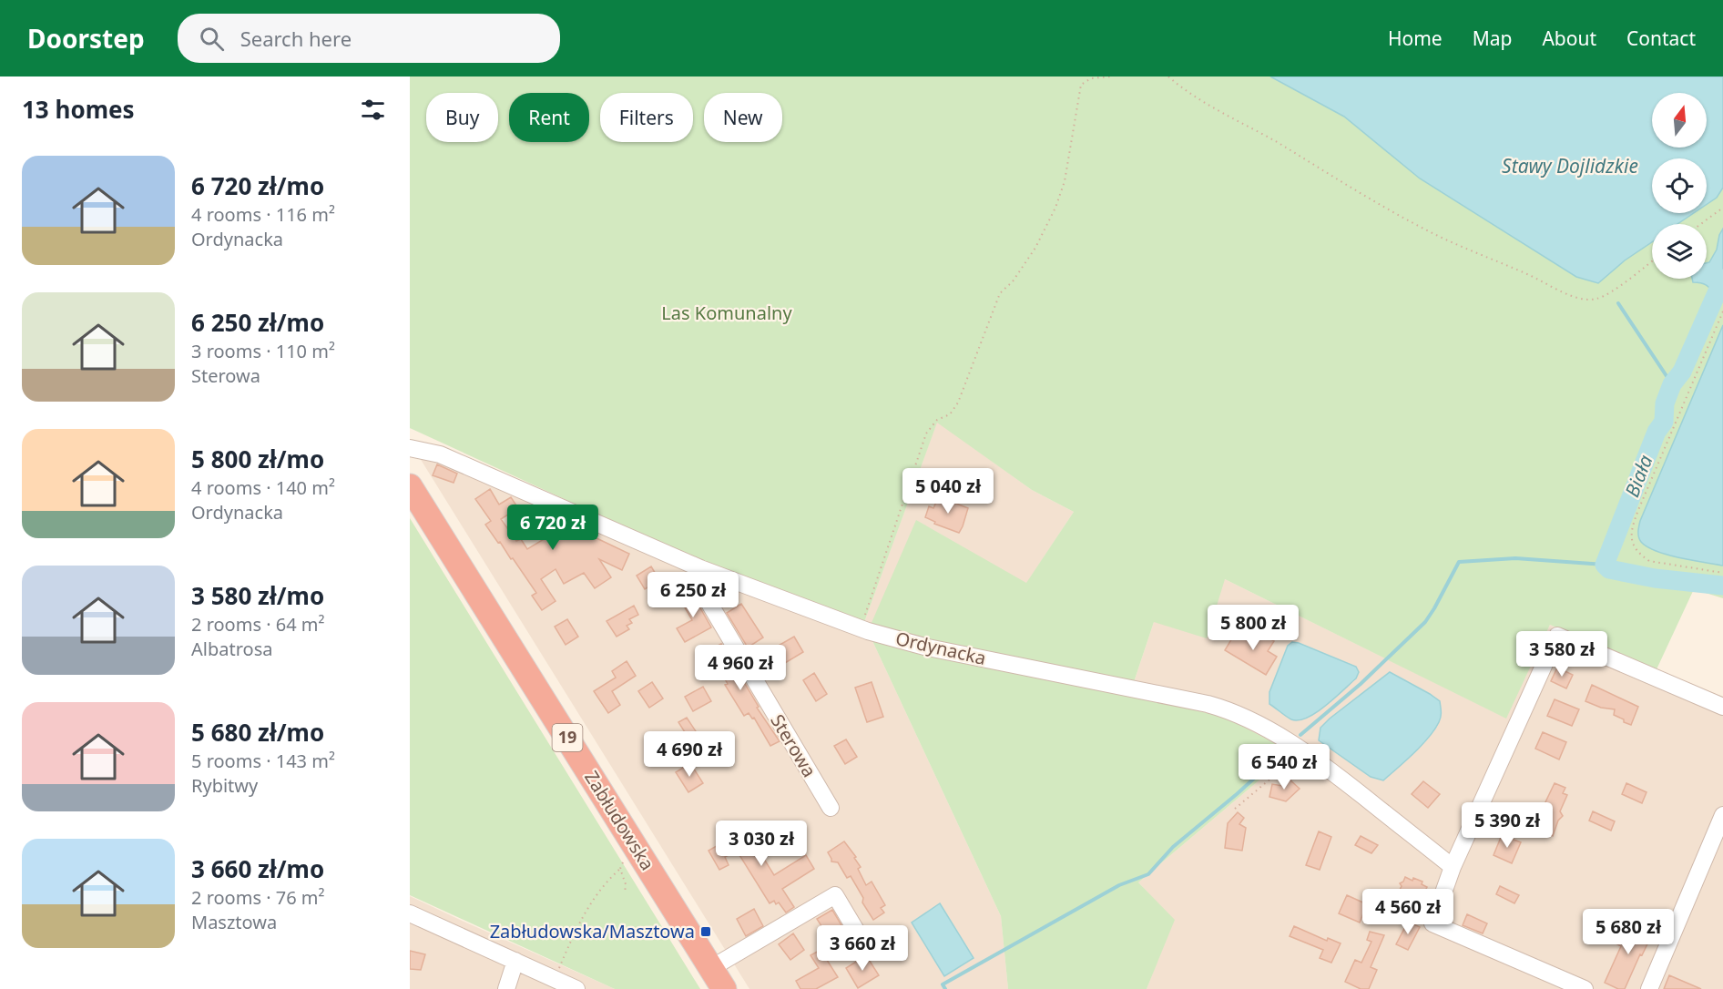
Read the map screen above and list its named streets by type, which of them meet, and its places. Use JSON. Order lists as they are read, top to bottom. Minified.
{"streets":{"highway":["19","Zabłudowska"],"street":["Ordynacka","Sterowa"]},"crossings":[["Ordynacka","Sterowa"]],"water":["Stawy Dojlidzkie","Biała"],"parks":["Las Komunalny"],"places":{"transit":["Zabłudowska/Masztowa"]},"north":"top","page":{"header":"Doorstep","search":"Search here","nav":["Home","Map","About","Contact"],"heading":"13 homes","chip":["Buy","Rent","Filters","New"],"list":[{"name":"6 720 zł/mo","note":"4 rooms · 116 m² · Ordynacka"},{"name":"6 250 zł/mo","note":"3 rooms · 110 m² · Sterowa"},{"name":"5 800 zł/mo","note":"4 rooms · 140 m² · Ordynacka"},{"name":"3 580 zł/mo","note":"2 rooms · 64 m² · Albatrosa"},{"name":"5 680 zł/mo","note":"5 rooms · 143 m² · Rybitwy"},{"name":"3 660 zł/mo","note":"2 rooms · 76 m² · Masztowa"}],"price":["5 040 zł","6 720 zł","6 250 zł","5 800 zł","3 580 zł","4 960 zł","4 690 zł","6 540 zł","5 390 zł","3 030 zł","4 560 zł","5 680 zł","3 660 zł"]}}
